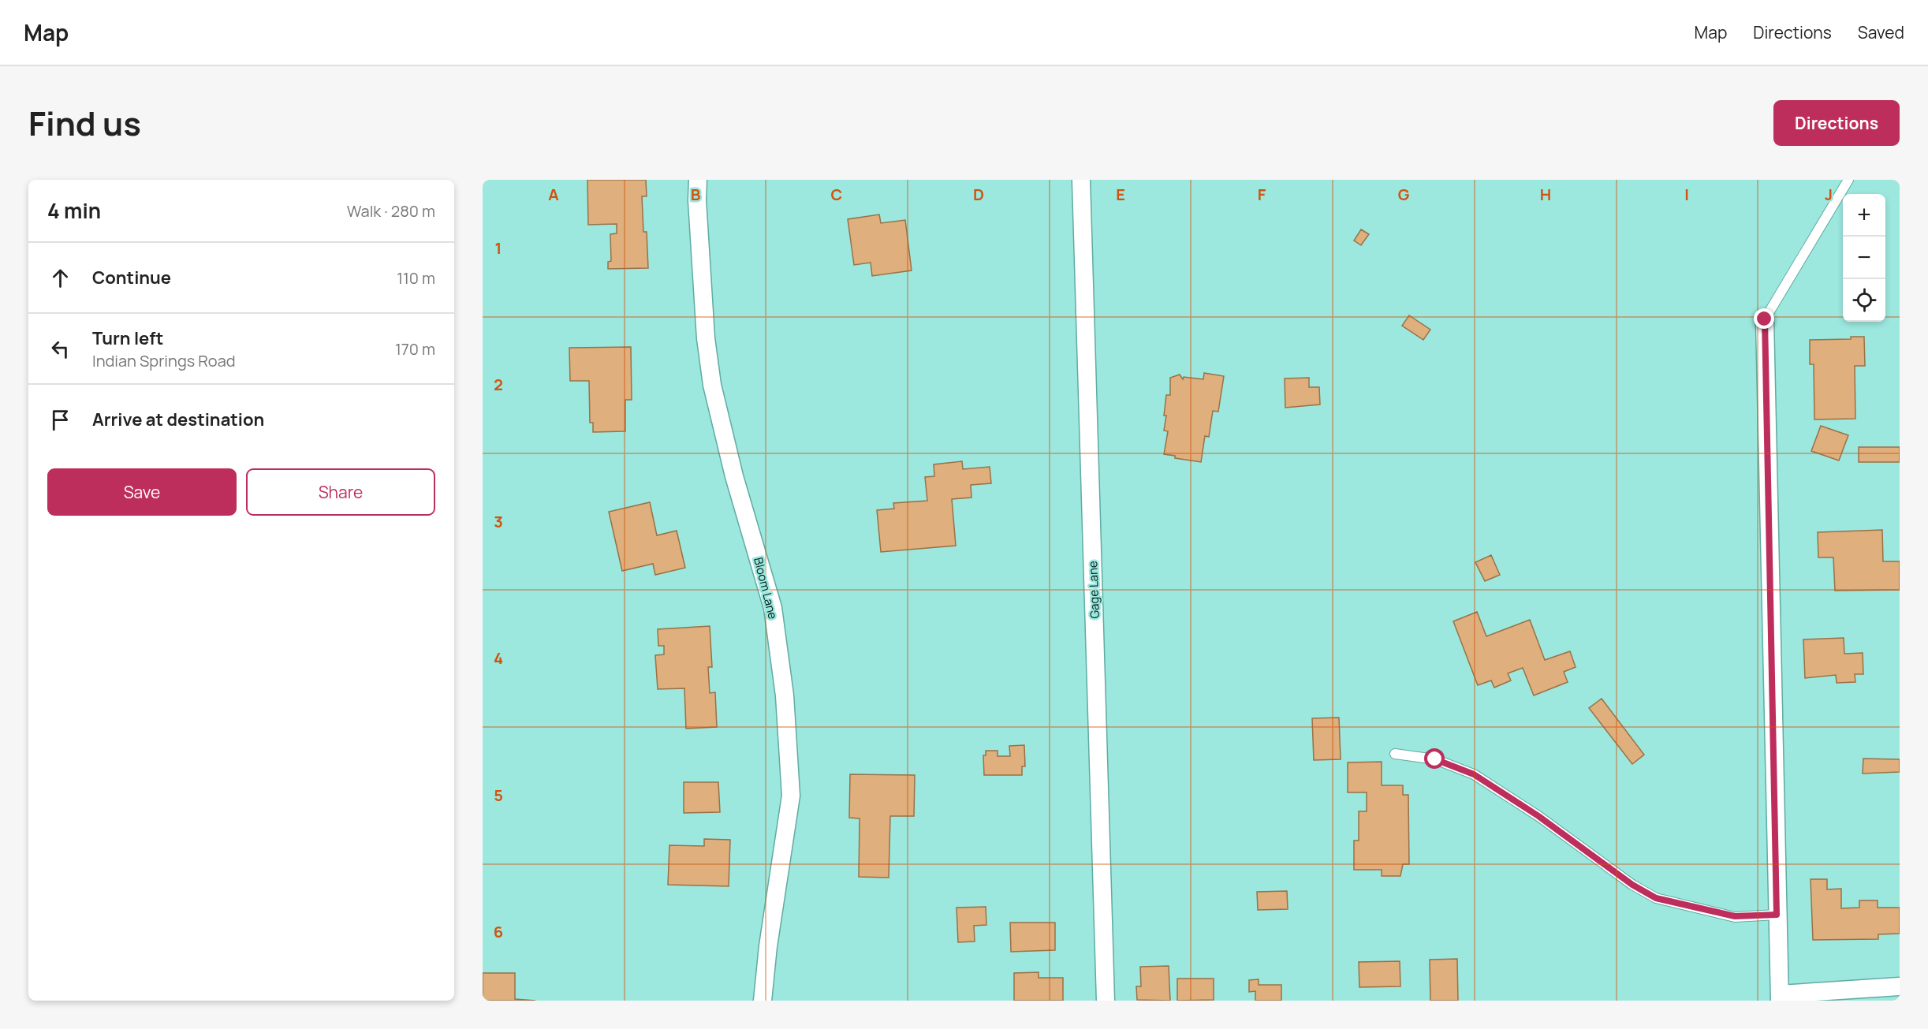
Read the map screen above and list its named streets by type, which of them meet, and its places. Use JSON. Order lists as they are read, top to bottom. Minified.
{"streets":{"street":["Bloom Lane","Gage Lane"]},"page":{"header":"Map","nav":["Map","Directions","Saved"],"title":"Find us","buttons":["Directions",["Save","Share"]],"heading":["4 min","Walk · 280 m"],"map_buttons":["+","−"],"list":[["Continue","110 m"],["Turn left","Indian Springs Road","170 m"],"Arrive at destination"]},"grid":{"columns":["A","B","C","D","E","F","G","H","I","J"],"rows":["1","2","3","4","5","6"]}}
